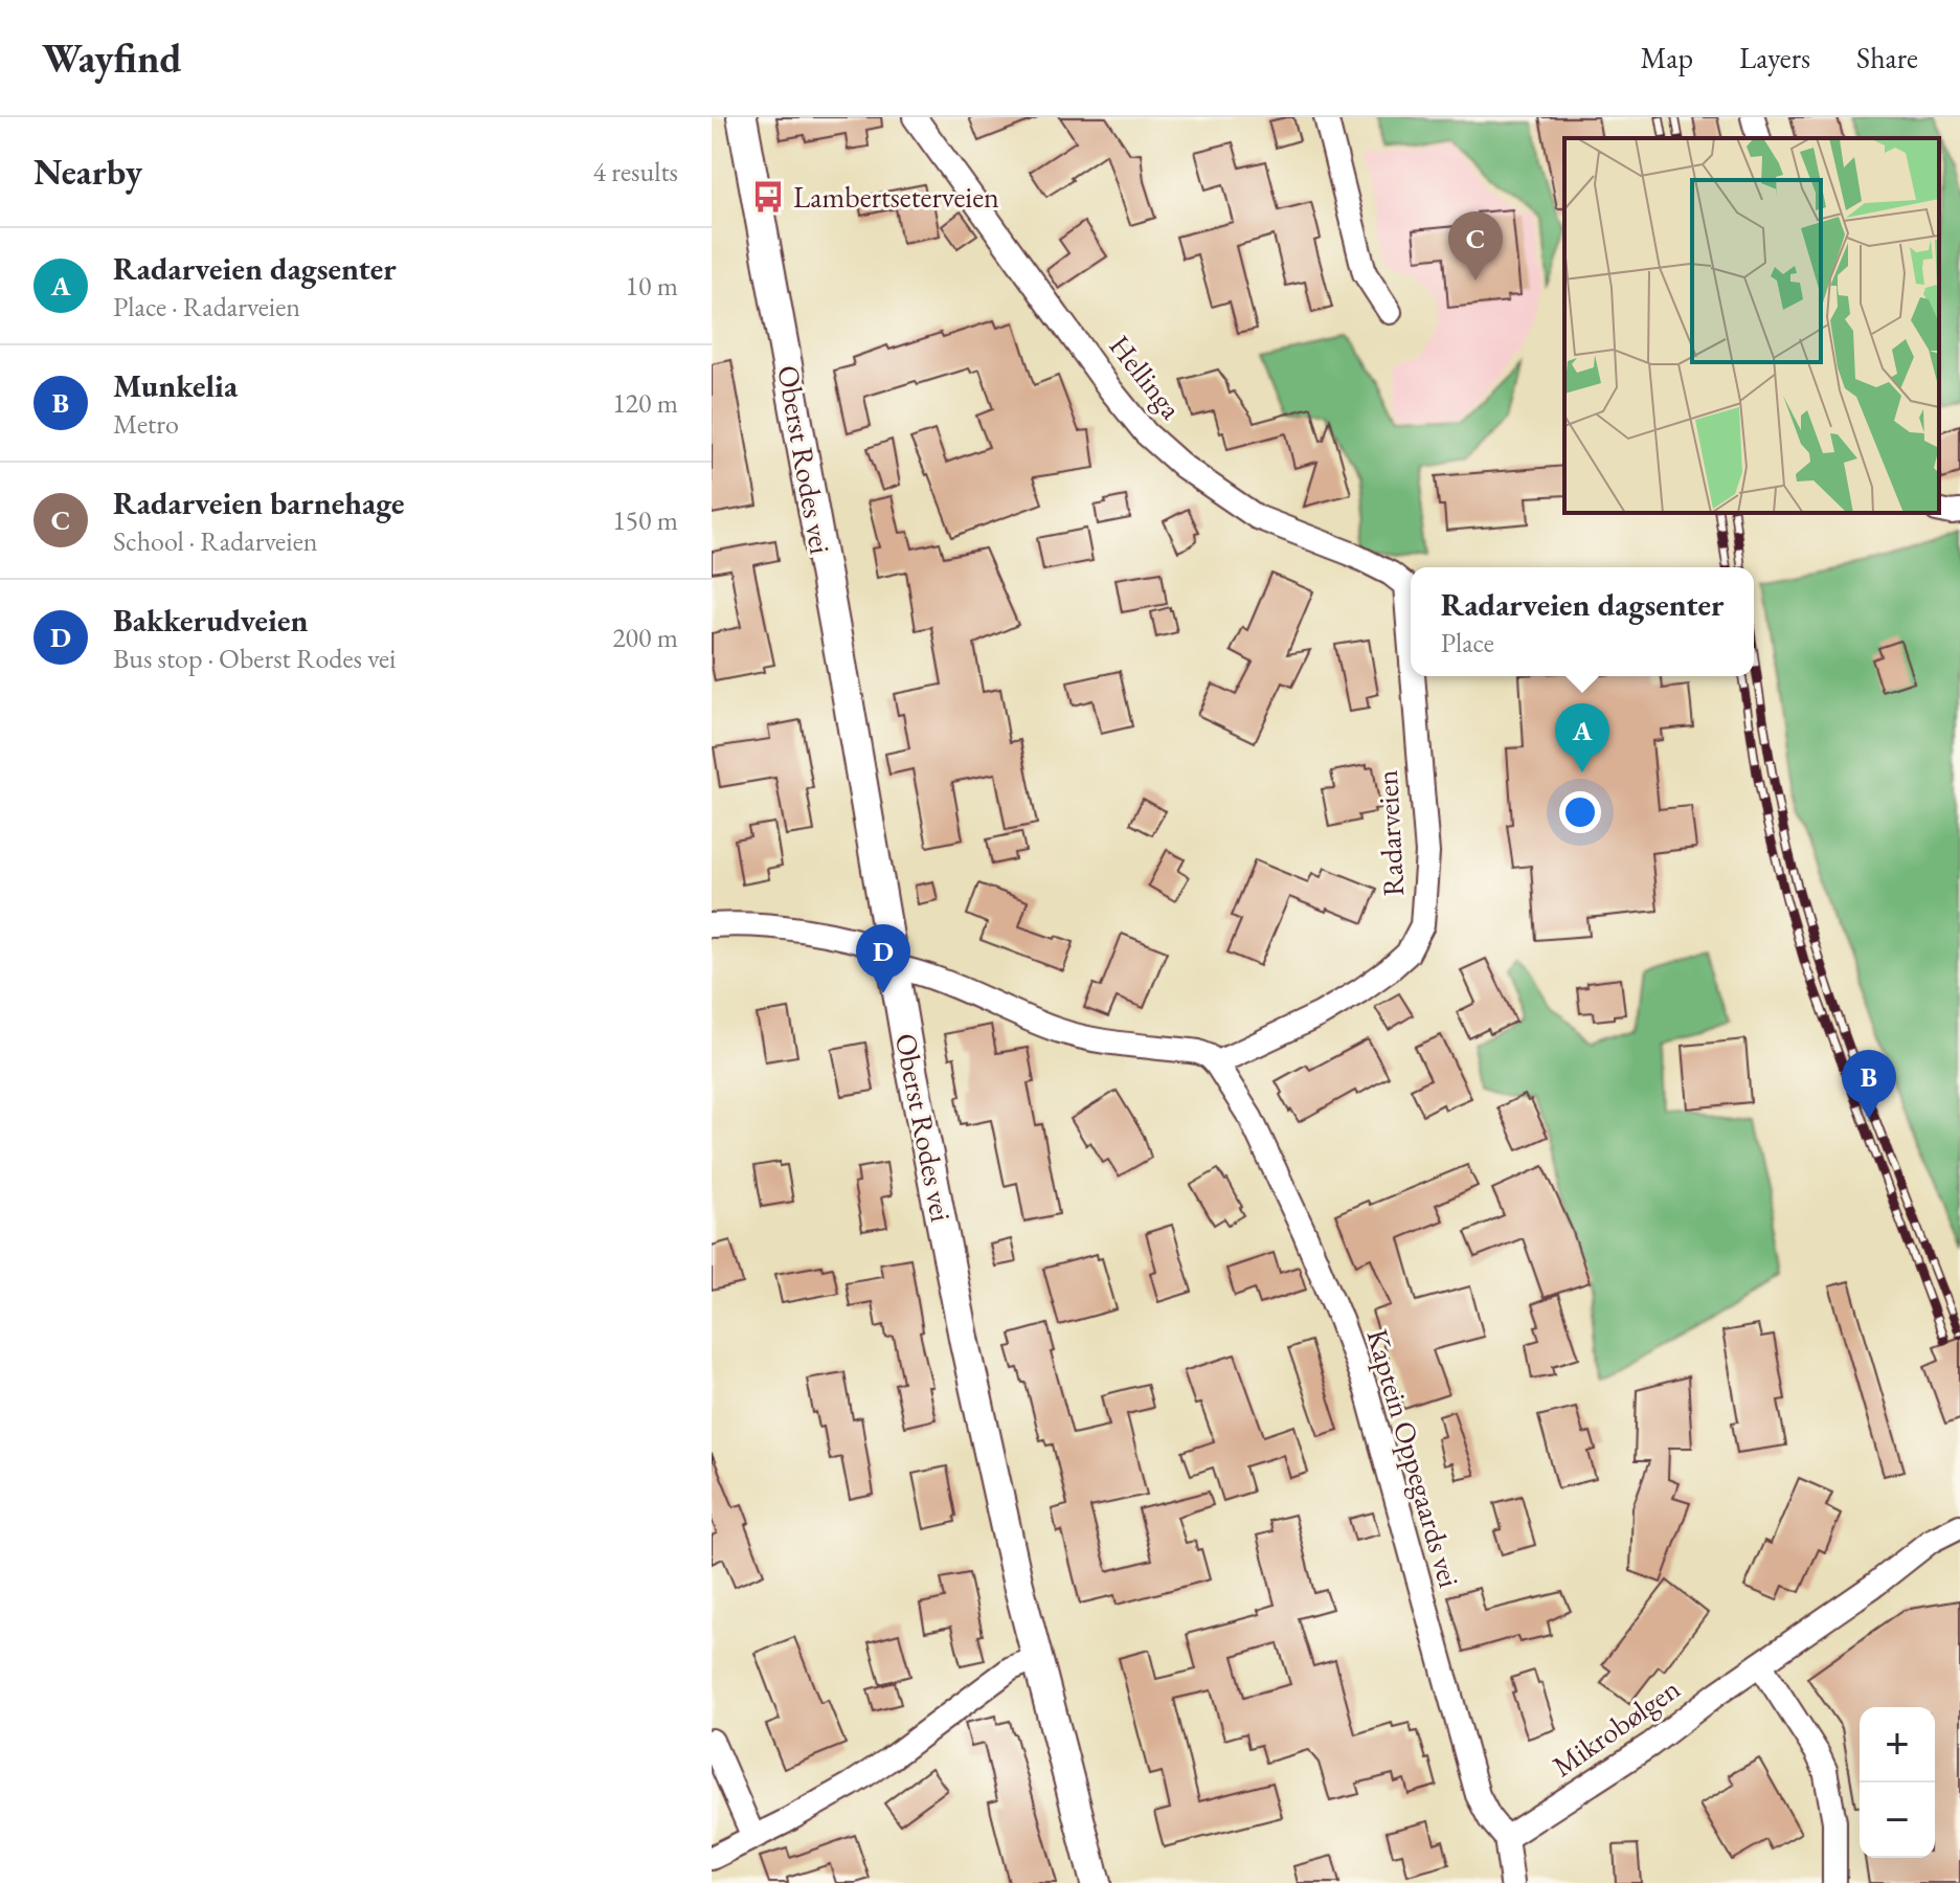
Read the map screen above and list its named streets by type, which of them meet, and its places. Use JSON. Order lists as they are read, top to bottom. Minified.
{"streets":{"street":["Hellinga","Oberst Rodes vei","Radarveien","Kaptein Oppegaards vei","Mikrobølgen"]},"crossings":[["Hellinga","Radarveien"],["Radarveien","Kaptein Oppegaards vei"],["Kaptein Oppegaards vei","Mikrobølgen"]],"places":{"bus stop":["Lambertseterveien"]},"page":{"header":"Wayfind","nav":["Map","Layers","Share"],"heading":["Nearby","4 results"],"pins":["C","A","D","B"],"list":[{"mark":"A","name":"Radarveien dagsenter","note":"Place · Radarveien","value":"10 m"},{"mark":"B","name":"Munkelia","note":"Metro","value":"120 m"},{"mark":"C","name":"Radarveien barnehage","note":"School · Radarveien","value":"150 m"},{"mark":"D","name":"Bakkerudveien","note":"Bus stop · Oberst Rodes vei","value":"200 m"}],"popup":["Radarveien dagsenter","Place"],"map_buttons":["+","−"]}}
